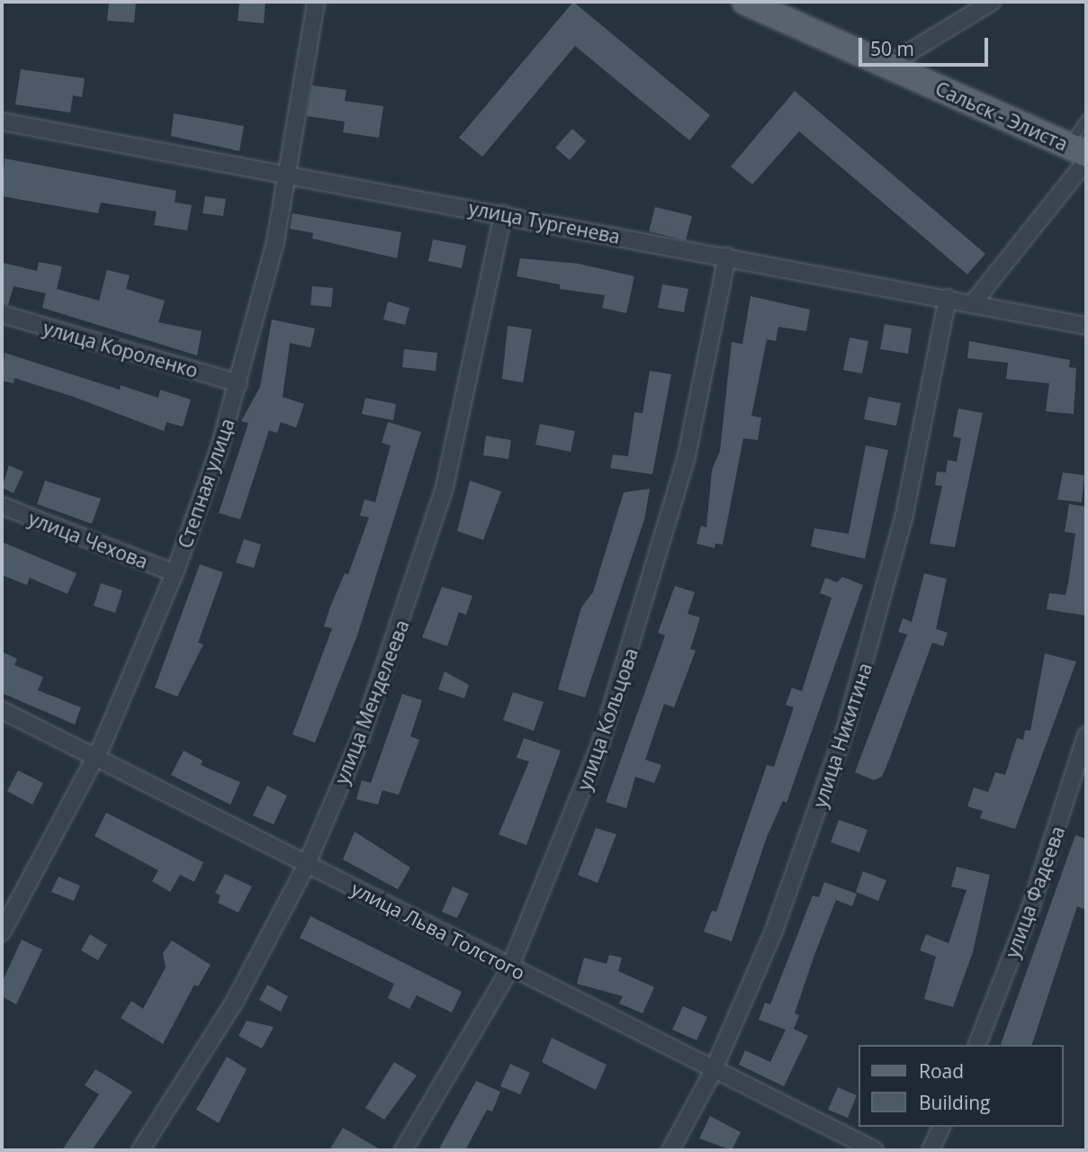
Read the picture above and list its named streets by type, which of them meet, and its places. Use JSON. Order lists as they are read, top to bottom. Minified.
{"streets":{"main road":["Сальск - Элиста"],"street":["улица Тургенева","улица Короленко","Степная улица","улица Чехова","улица Менделеева","улица Кольцова","улица Никитина","улица Фадеева","улица Льва Толстого"]},"crossings":[["улица Тургенева","Степная улица"],["улица Тургенева","улица Менделеева"],["улица Тургенева","улица Кольцова"],["улица Тургенева","улица Никитина"],["улица Короленко","Степная улица"],["Степная улица","улица Чехова"],["Степная улица","улица Льва Толстого"],["улица Менделеева","улица Льва Толстого"],["улица Кольцова","улица Льва Толстого"],["улица Никитина","улица Льва Толстого"]],"legend":["Road","Building"],"scale_bar":"50 m"}
